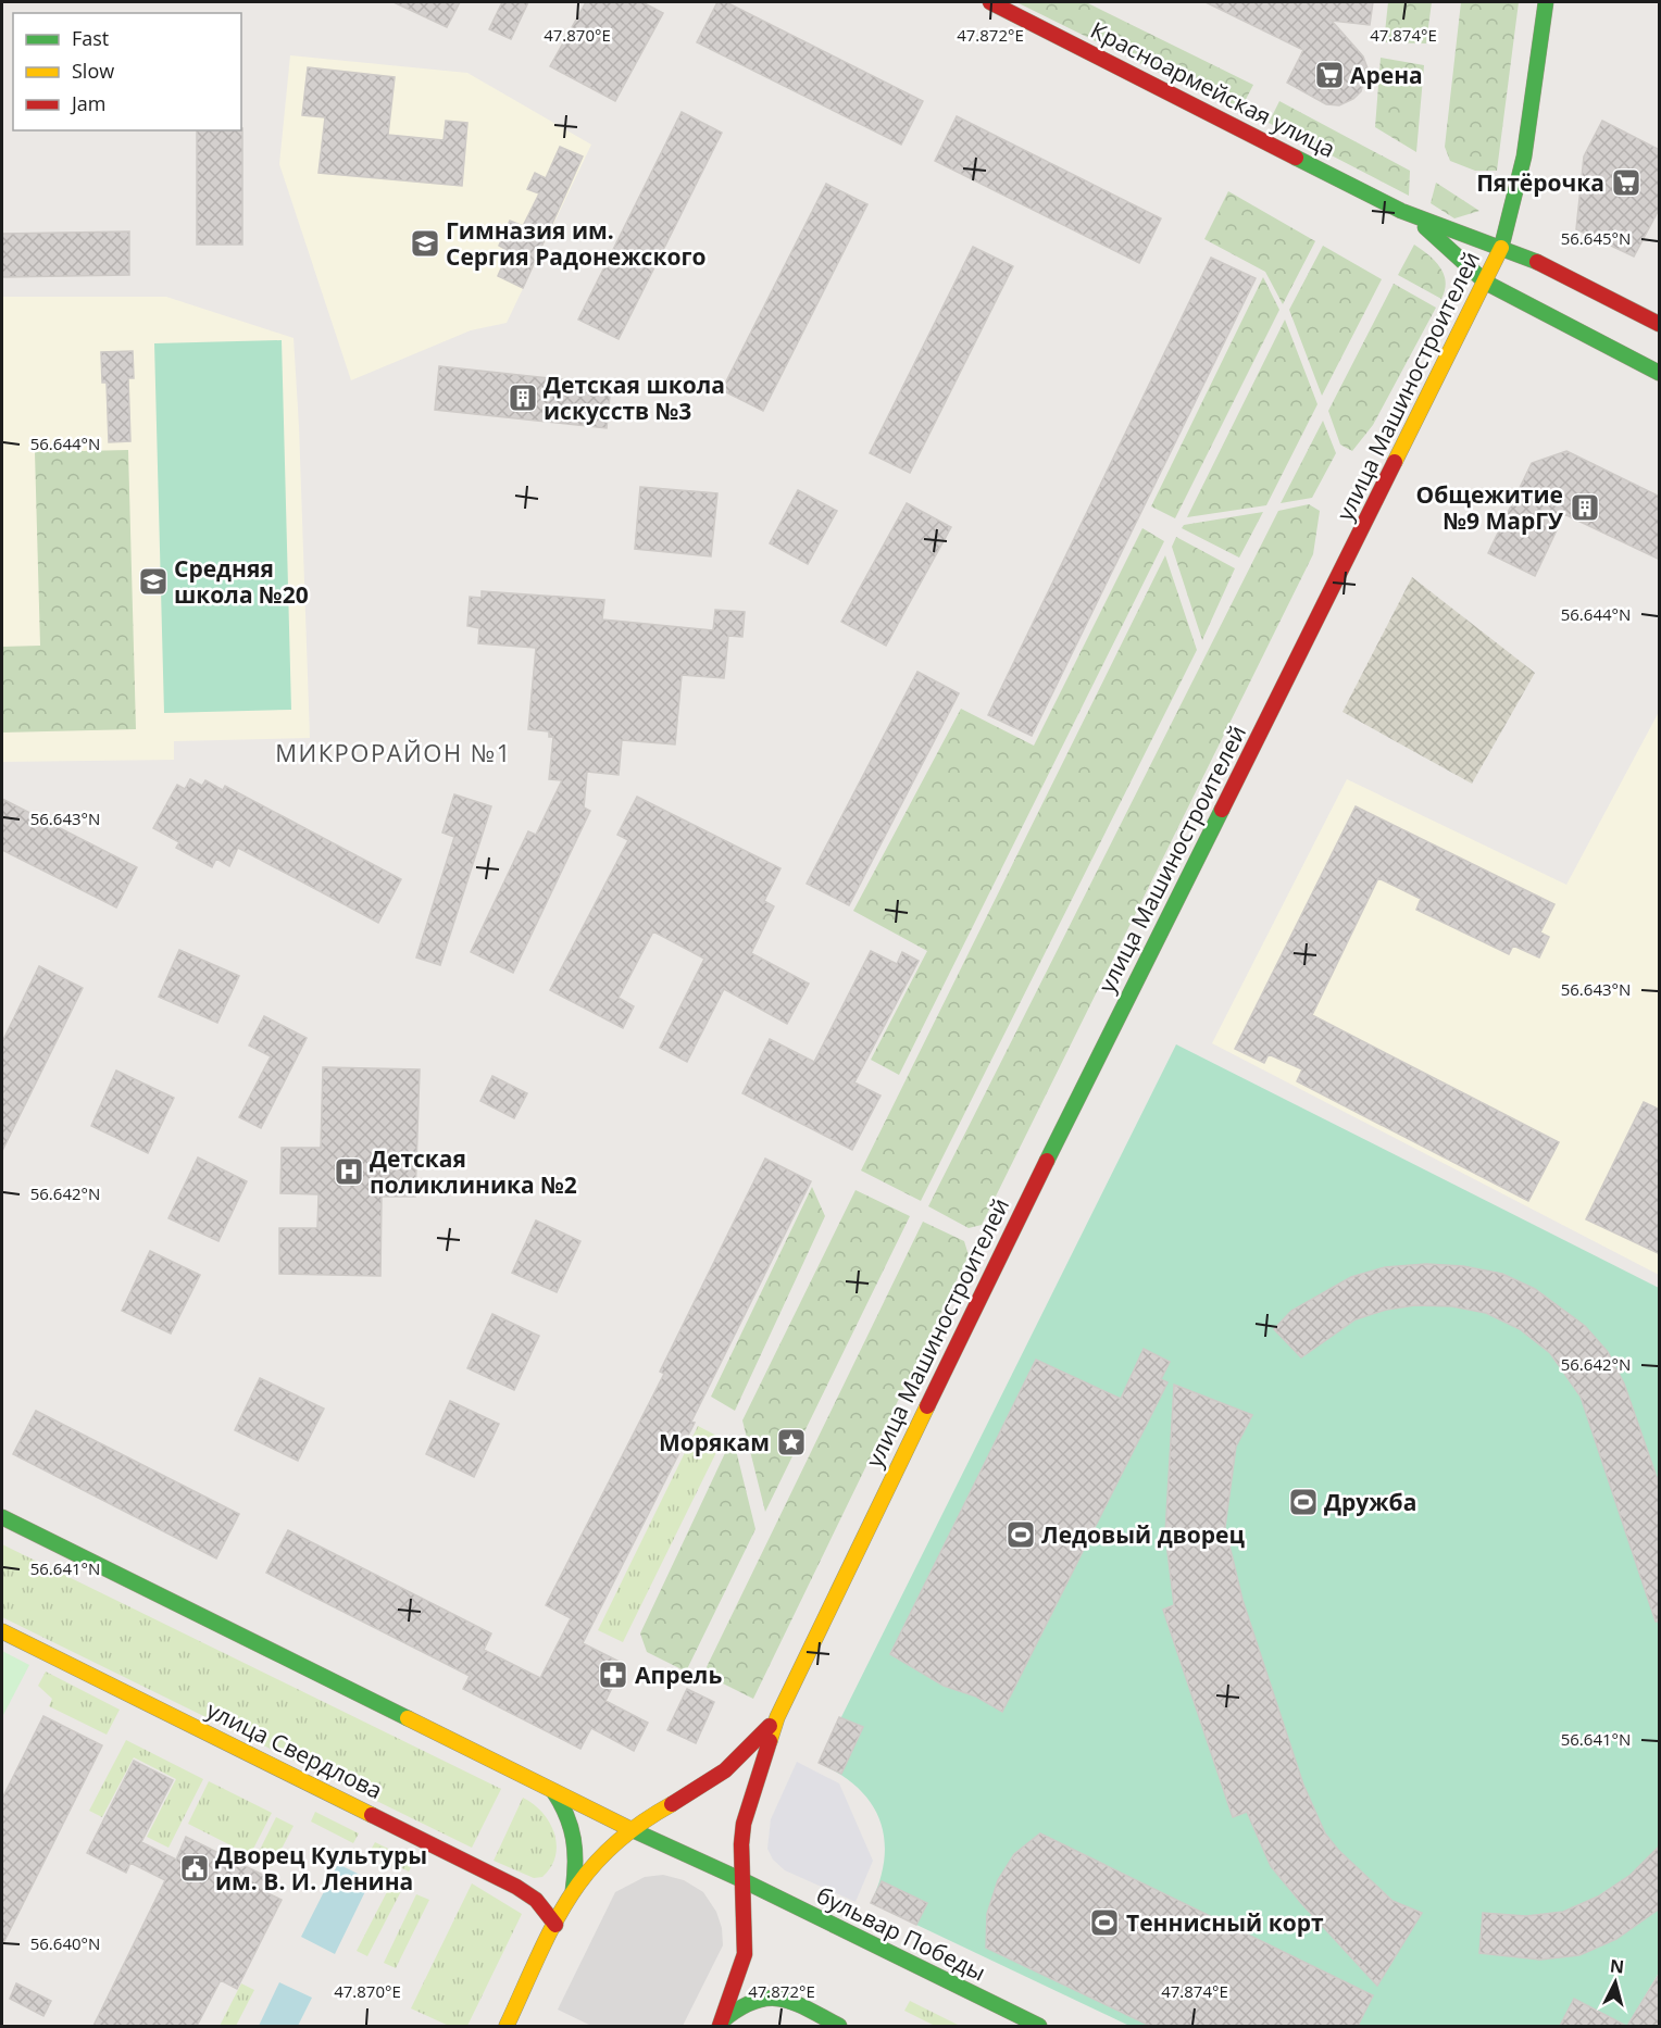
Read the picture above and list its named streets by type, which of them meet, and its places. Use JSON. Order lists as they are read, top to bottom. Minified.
{"streets":{"main road":["Красноармейская улица","улица Машиностроителей","улица Свердлова","бульвар Победы"]},"crossings":[["Красноармейская улица","улица Машиностроителей"],["улица Машиностроителей","бульвар Победы"]],"districts":["МИКРОРАЙОН №1"],"places":{"supermarket":["Арена","Пятёрочка"],"school or university":["Гимназия им. Сергия Радонежского","Средняя школа №20"],"building":["Детская школа искусств №3","Общежитие №9 МарГУ"],"hospital":["Детская поликлиника №2"],"place":["Морякам"],"sports":["Дружба","Ледовый дворец","Теннисный корт"],"pharmacy":["Апрель"],"public building":["Дворец Культуры им. В. И. Ленина"]},"legend":["Fast","Slow","Jam"],"north":"top","coordinates":["47.870°E","47.872°E","47.874°E","56.645°N","56.644°N","56.643°N","56.642°N","56.641°N","56.640°N"]}
